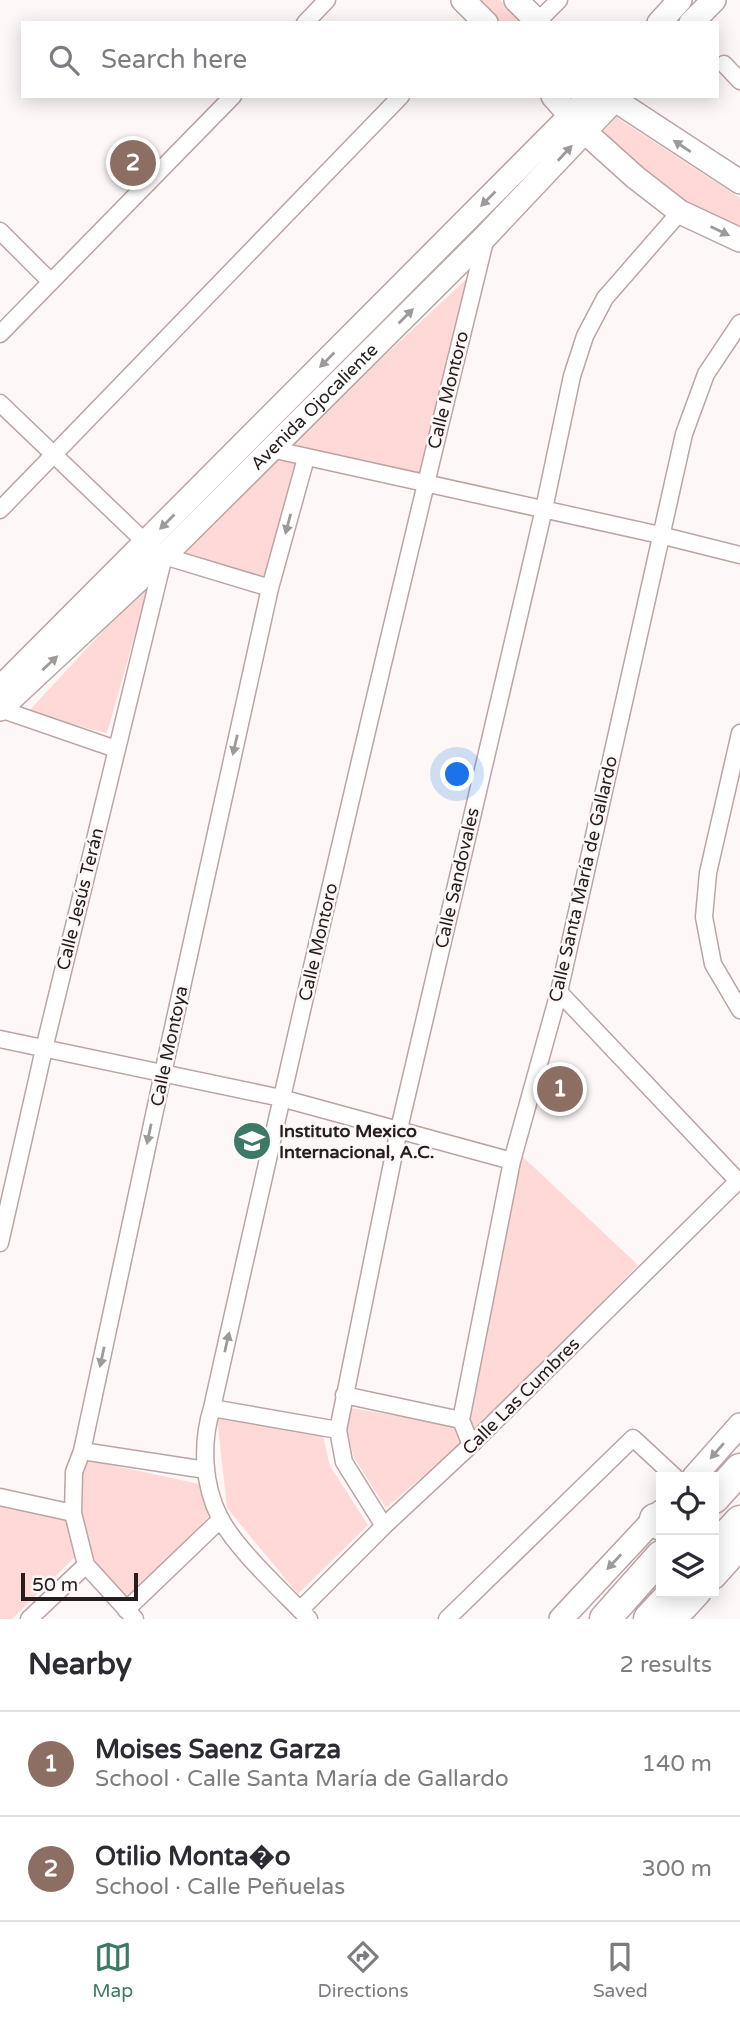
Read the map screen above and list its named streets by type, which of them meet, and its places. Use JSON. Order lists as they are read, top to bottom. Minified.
{"streets":{"main road":["Avenida Ojocaliente"],"street":["Calle Montoro","Calle Sandovales","Calle Santa María de Gallardo","Calle Jesús Terán","Calle Montoya","Calle Las Cumbres"]},"crossings":[["Calle Montoro","Avenida Ojocaliente"],["Calle Montoro","Calle Las Cumbres"],["Avenida Ojocaliente","Calle Jesús Terán"],["Calle Sandovales","Calle Las Cumbres"]],"one_way":["Calle Montoya"],"places":{"school or university":["Instituto Mexico Internacional, A.C."]},"scale_bar":"50 m","page":{"search":"Search here","pins":["2","1"],"scale":"50 m","heading":["Nearby","2 results"],"list":[{"mark":"1","name":"Moises Saenz Garza","note":"School · Calle Santa María de Gallardo","value":"140 m"},{"mark":"2","name":"Otilio Monta�o","note":"School · Calle Peñuelas","value":"300 m"}],"nav":["Map","Directions","Saved"]}}
